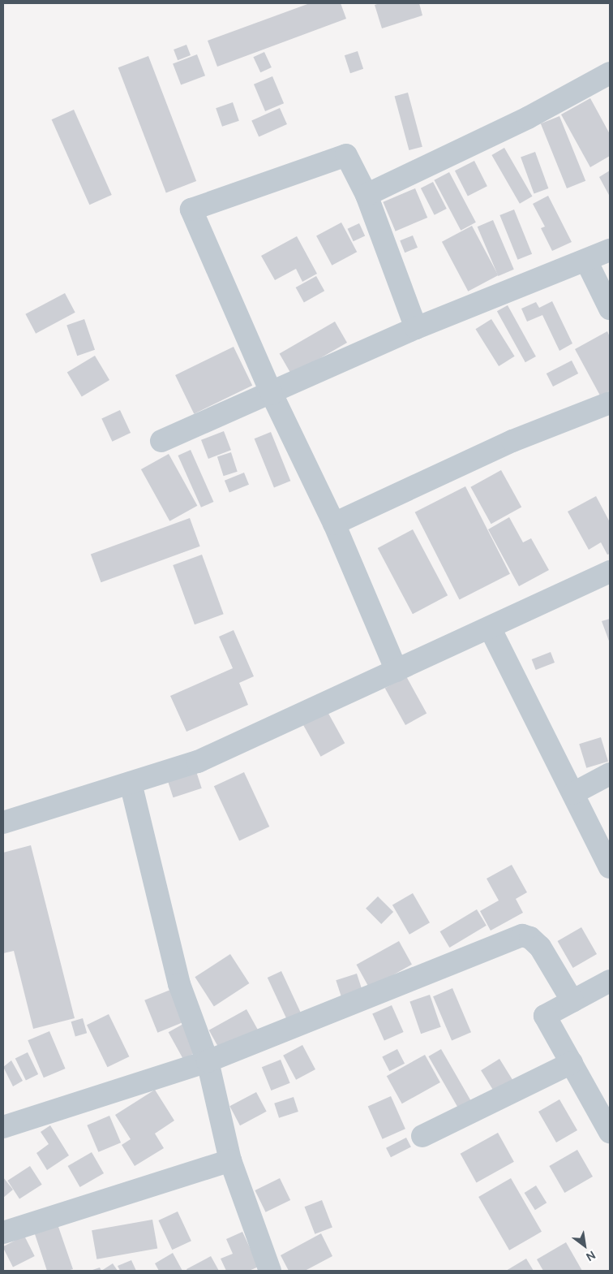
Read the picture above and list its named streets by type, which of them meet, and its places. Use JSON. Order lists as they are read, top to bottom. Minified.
{"north":"bottom right"}
